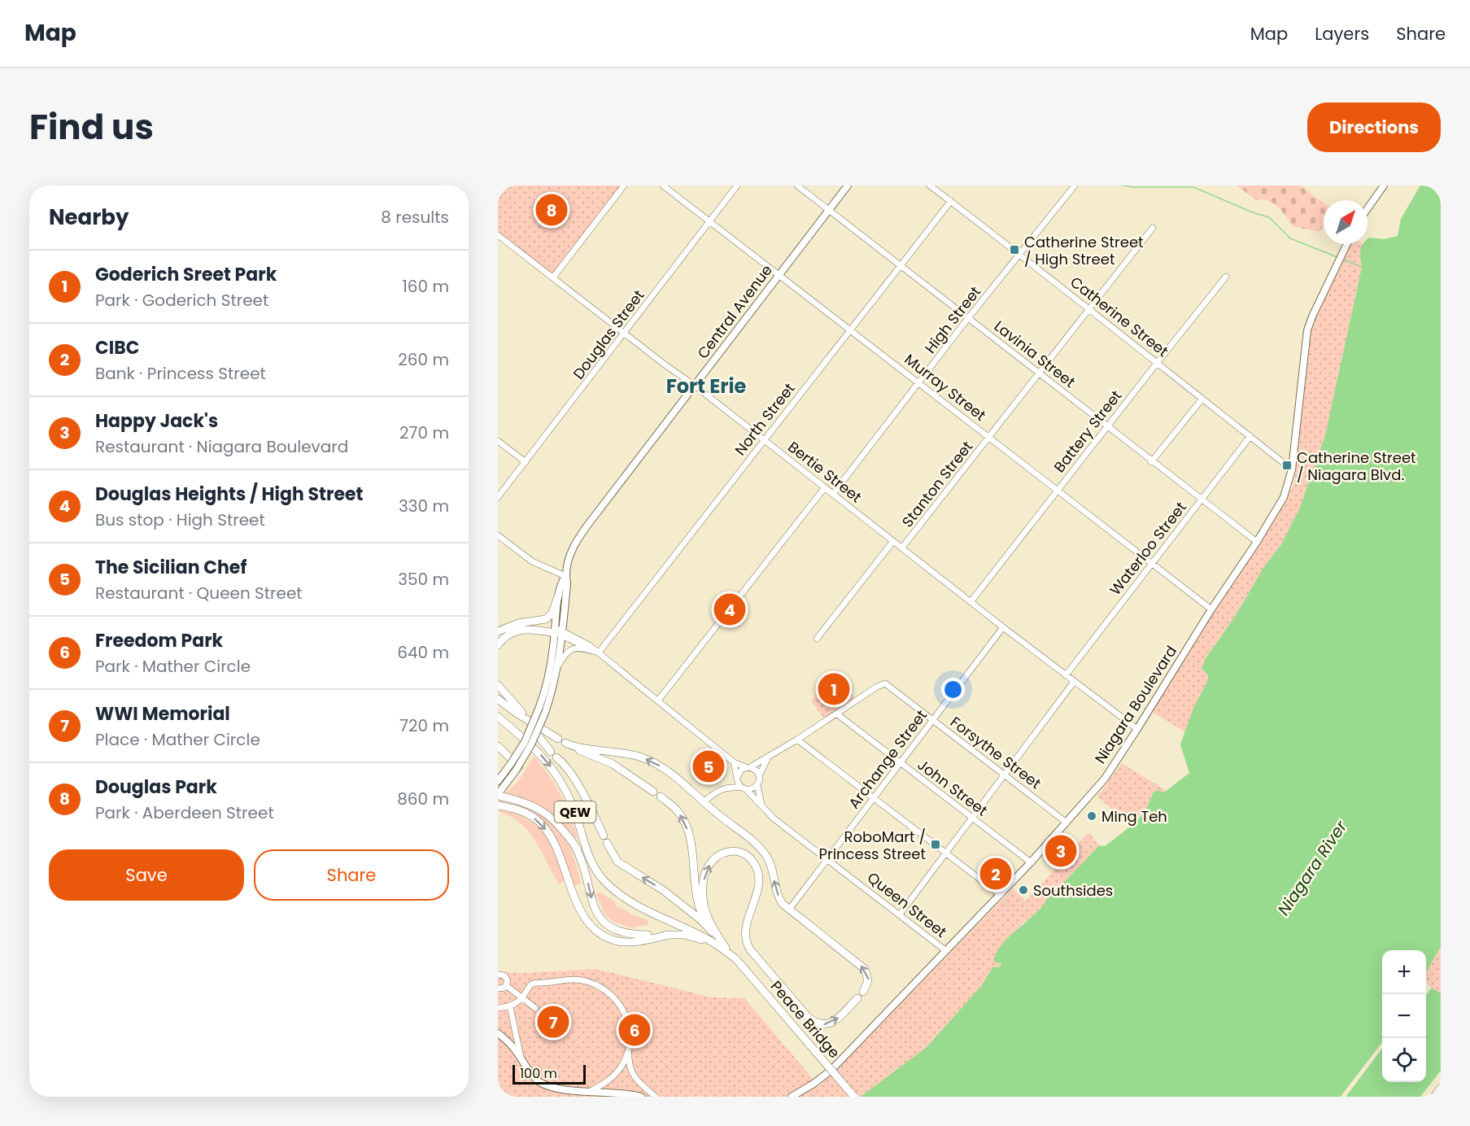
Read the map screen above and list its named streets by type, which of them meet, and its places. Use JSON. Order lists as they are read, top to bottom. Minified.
{"streets":{"highway":["QEW","Peace Bridge"],"main road":["Central Avenue","Niagara Boulevard"],"street":["Catherine Street","High Street","Douglas Street","Lavinia Street","Murray Street","North Street","Battery Street","Bertie Street","Stanton Street","Waterloo Street","Forsythe Street","Archange Street","John Street","Queen Street"]},"crossings":[["Central Avenue","Lavinia Street"],["Central Avenue","Murray Street"],["Central Avenue","Bertie Street"],["Catherine Street","High Street"],["Catherine Street","North Street"],["Catherine Street","Battery Street"],["Catherine Street","Stanton Street"],["Catherine Street","Waterloo Street"],["Catherine Street","Niagara Boulevard"],["High Street","Lavinia Street"],["High Street","Murray Street"],["High Street","Bertie Street"],["Douglas Street","Murray Street"],["Douglas Street","Bertie Street"],["Lavinia Street","North Street"],["Lavinia Street","Battery Street"],["Lavinia Street","Stanton Street"],["Lavinia Street","Waterloo Street"],["Lavinia Street","Niagara Boulevard"],["Murray Street","North Street"],["Murray Street","Battery Street"],["Murray Street","Stanton Street"],["Murray Street","Waterloo Street"],["Murray Street","Niagara Boulevard"],["North Street","Bertie Street"],["Battery Street","Bertie Street"],["Bertie Street","Stanton Street"],["Bertie Street","Waterloo Street"],["Bertie Street","Niagara Boulevard"],["Bertie Street","Archange Street"],["Niagara Boulevard","Forsythe Street"],["Niagara Boulevard","John Street"],["Niagara Boulevard","Queen Street"],["Forsythe Street","Archange Street"],["Forsythe Street","John Street"],["Archange Street","John Street"],["Archange Street","Queen Street"],["QEW","Peace Bridge"]],"districts":["Fort Erie"],"water":["Niagara River"],"places":{"transit":["Catherine Street / High Street","Catherine Street / Niagara Blvd.","RoboMart / Princess Street"],"other":["Ming Teh","Southsides"]},"scale_bar":"100 m","north":"top right","page":{"header":"Map","nav":["Map","Layers","Share"],"title":"Find us","buttons":["Directions",["Save","Share"]],"heading":["Nearby","8 results"],"pins":["8","4","1","5","3","2","7","6"],"list":[{"mark":"1","name":"Goderich Sreet Park","note":"Park · Goderich Street","value":"160 m"},{"mark":"2","name":"CIBC","note":"Bank · Princess Street","value":"260 m"},{"mark":"3","name":"Happy Jack's","note":"Restaurant · Niagara Boulevard","value":"270 m"},{"mark":"4","name":"Douglas Heights / High Street","note":"Bus stop · High Street","value":"330 m"},{"mark":"5","name":"The Sicilian Chef","note":"Restaurant · Queen Street","value":"350 m"},{"mark":"6","name":"Freedom Park","note":"Park · Mather Circle","value":"640 m"},{"mark":"7","name":"WWI Memorial","note":"Place · Mather Circle","value":"720 m"},{"mark":"8","name":"Douglas Park","note":"Park · Aberdeen Street","value":"860 m"}],"map_buttons":["+","−"],"scale":"100 m"}}
